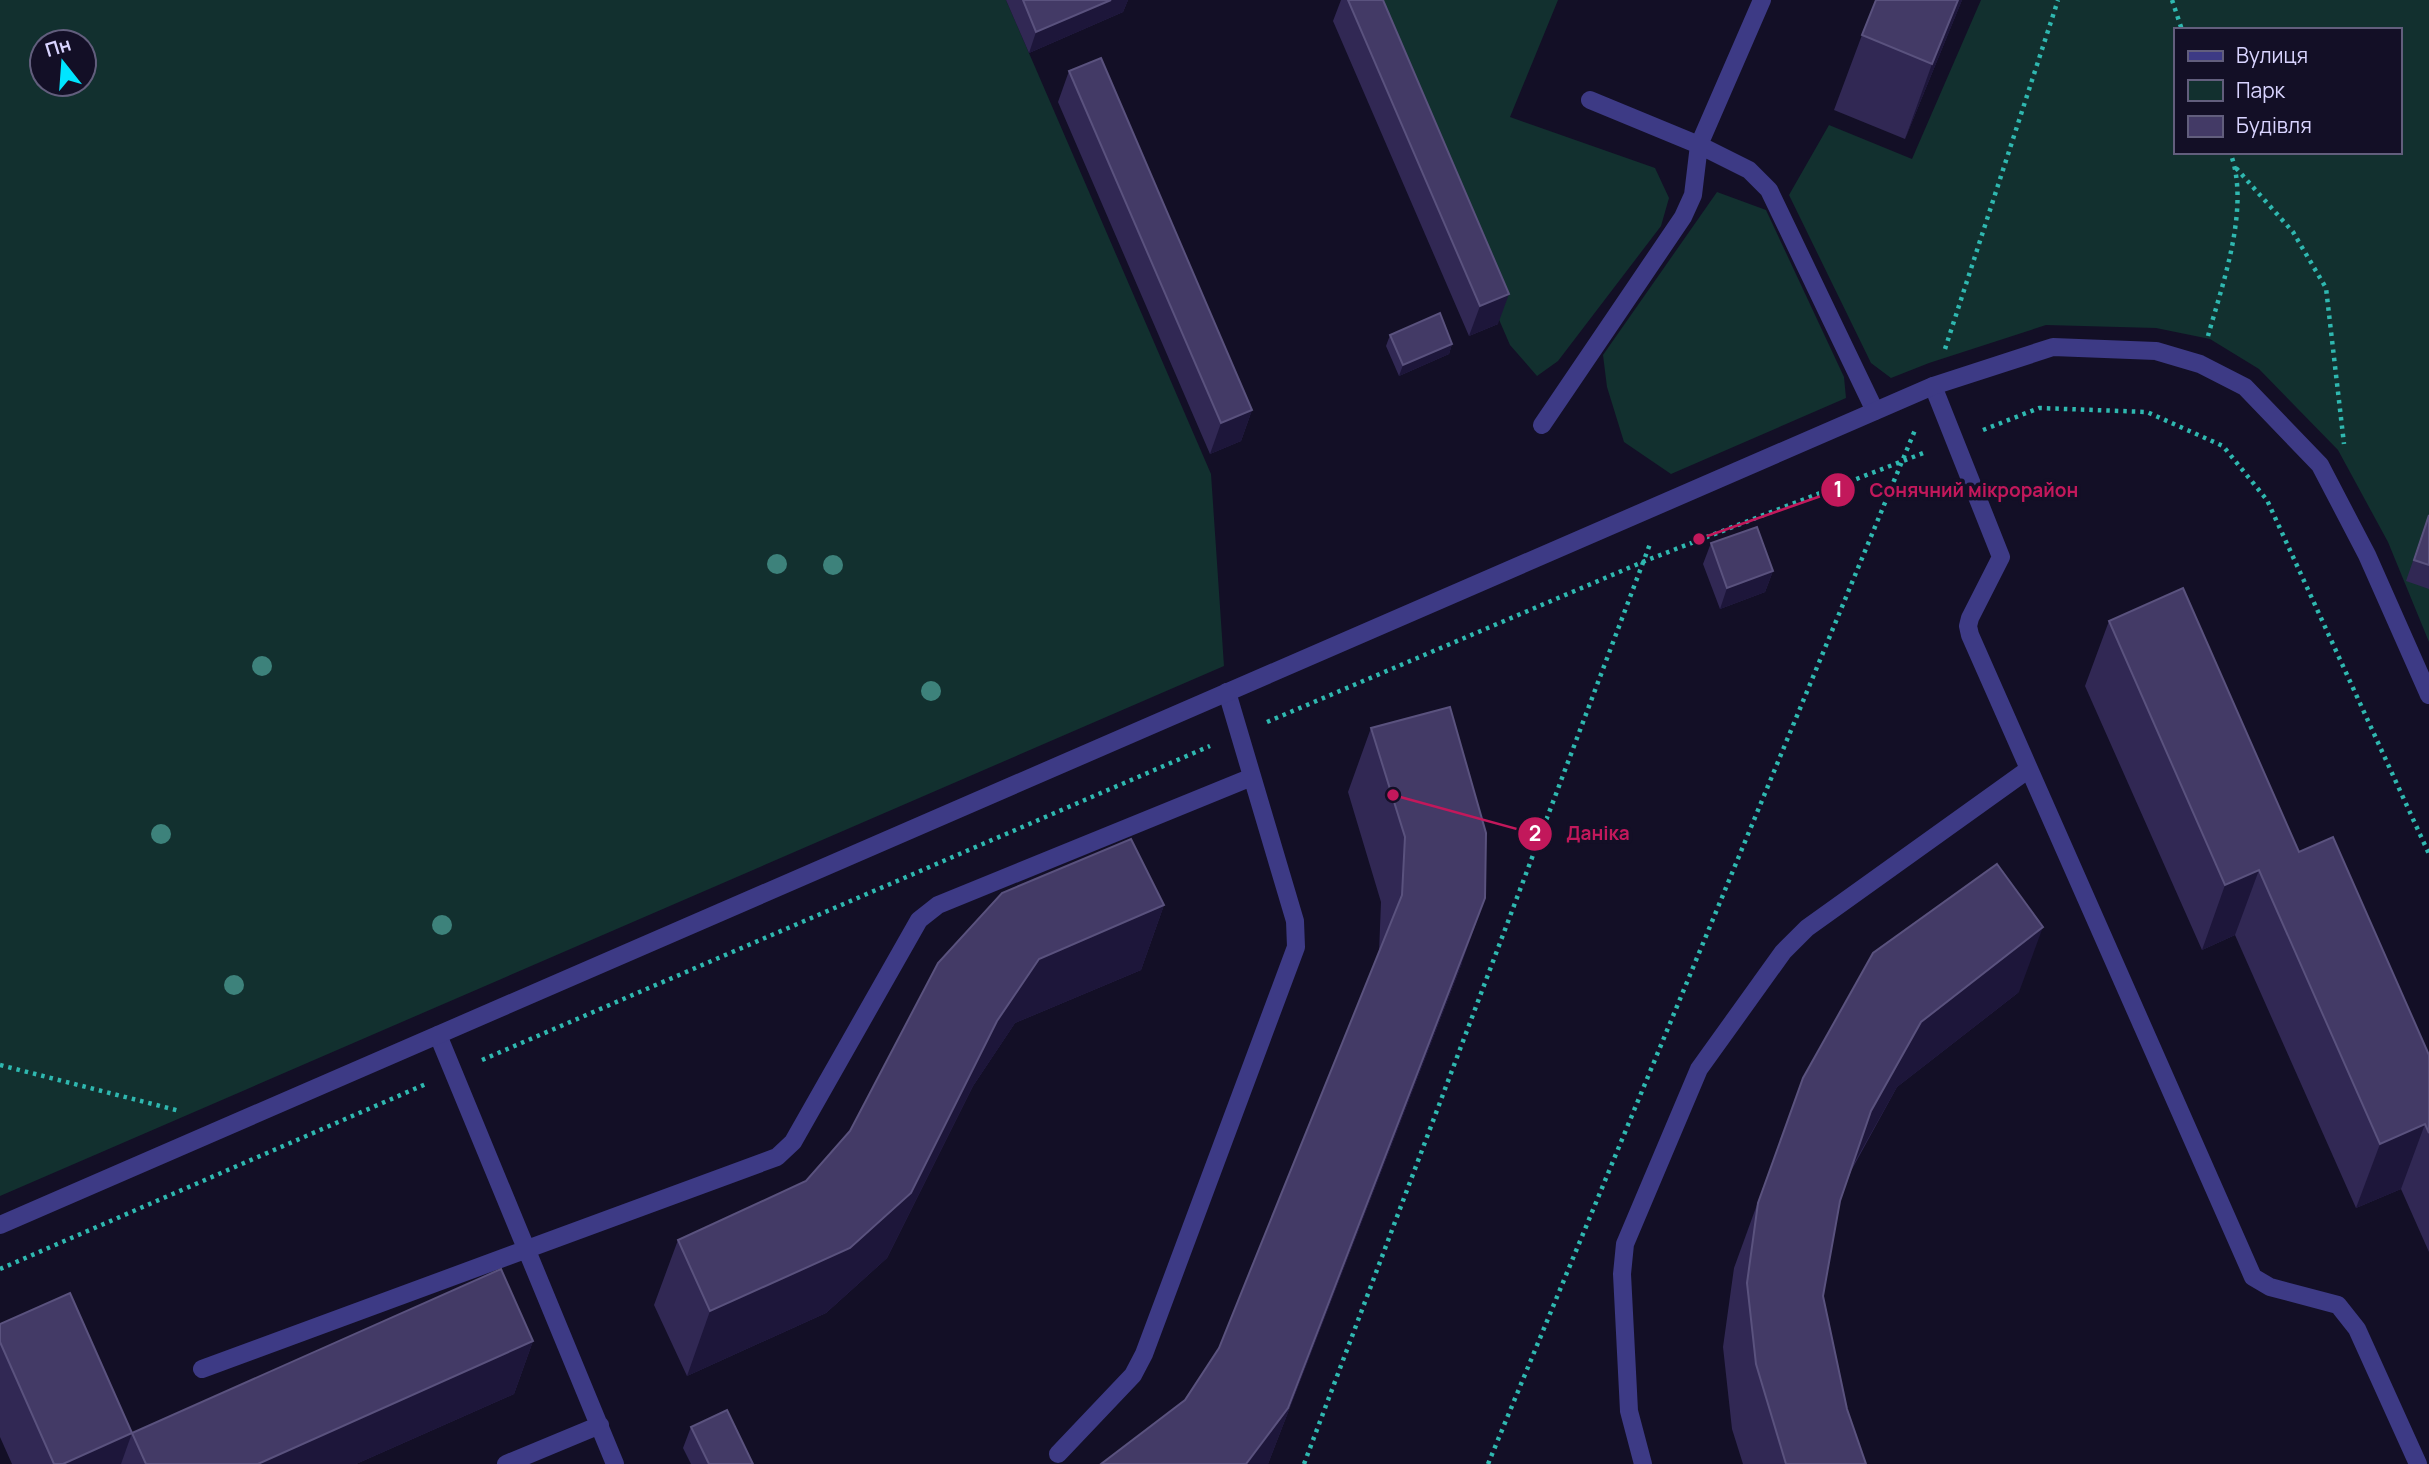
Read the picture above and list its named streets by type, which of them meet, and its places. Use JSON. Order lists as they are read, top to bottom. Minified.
{"places":["Сонячний мікрорайон","Даніка"],"legend":["Вулиця","Парк","Будівля"],"north":"top"}
